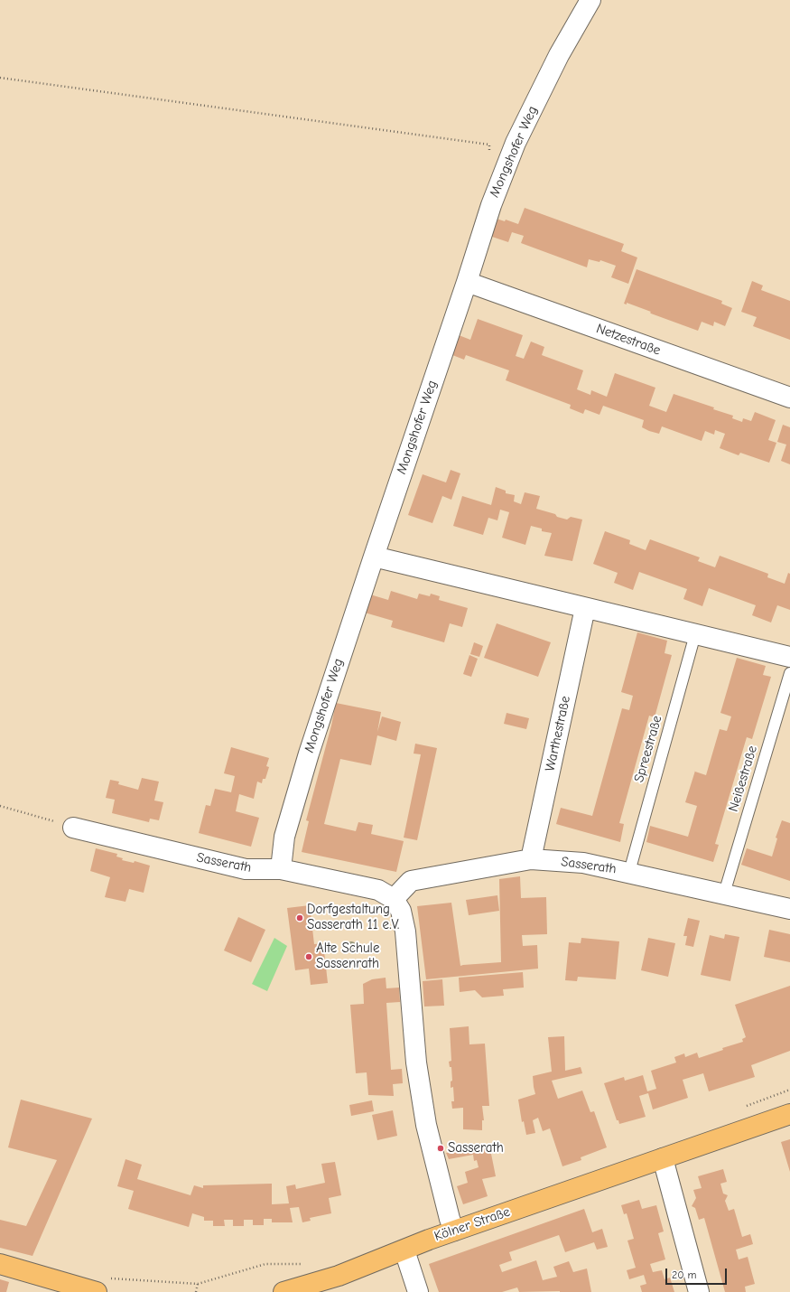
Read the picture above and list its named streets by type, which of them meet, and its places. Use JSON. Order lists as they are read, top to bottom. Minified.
{"streets":{"main road":["Kölner Straße"],"street":["Mongshofer Weg","Netzestraße","Warthestraße","Sasserath"],"lane":["Spreestraße","Neißestraße"]},"crossings":[["Mongshofer Weg","Netzestraße"],["Mongshofer Weg","Sasserath"],["Warthestraße","Sasserath"],["Spreestraße","Sasserath"],["Neißestraße","Sasserath"]],"places":["Dorfgestaltung Sasserath 11 e.V.","Alte Schule Sassenrath","Sasserath"],"scale_bar":"20 m"}
